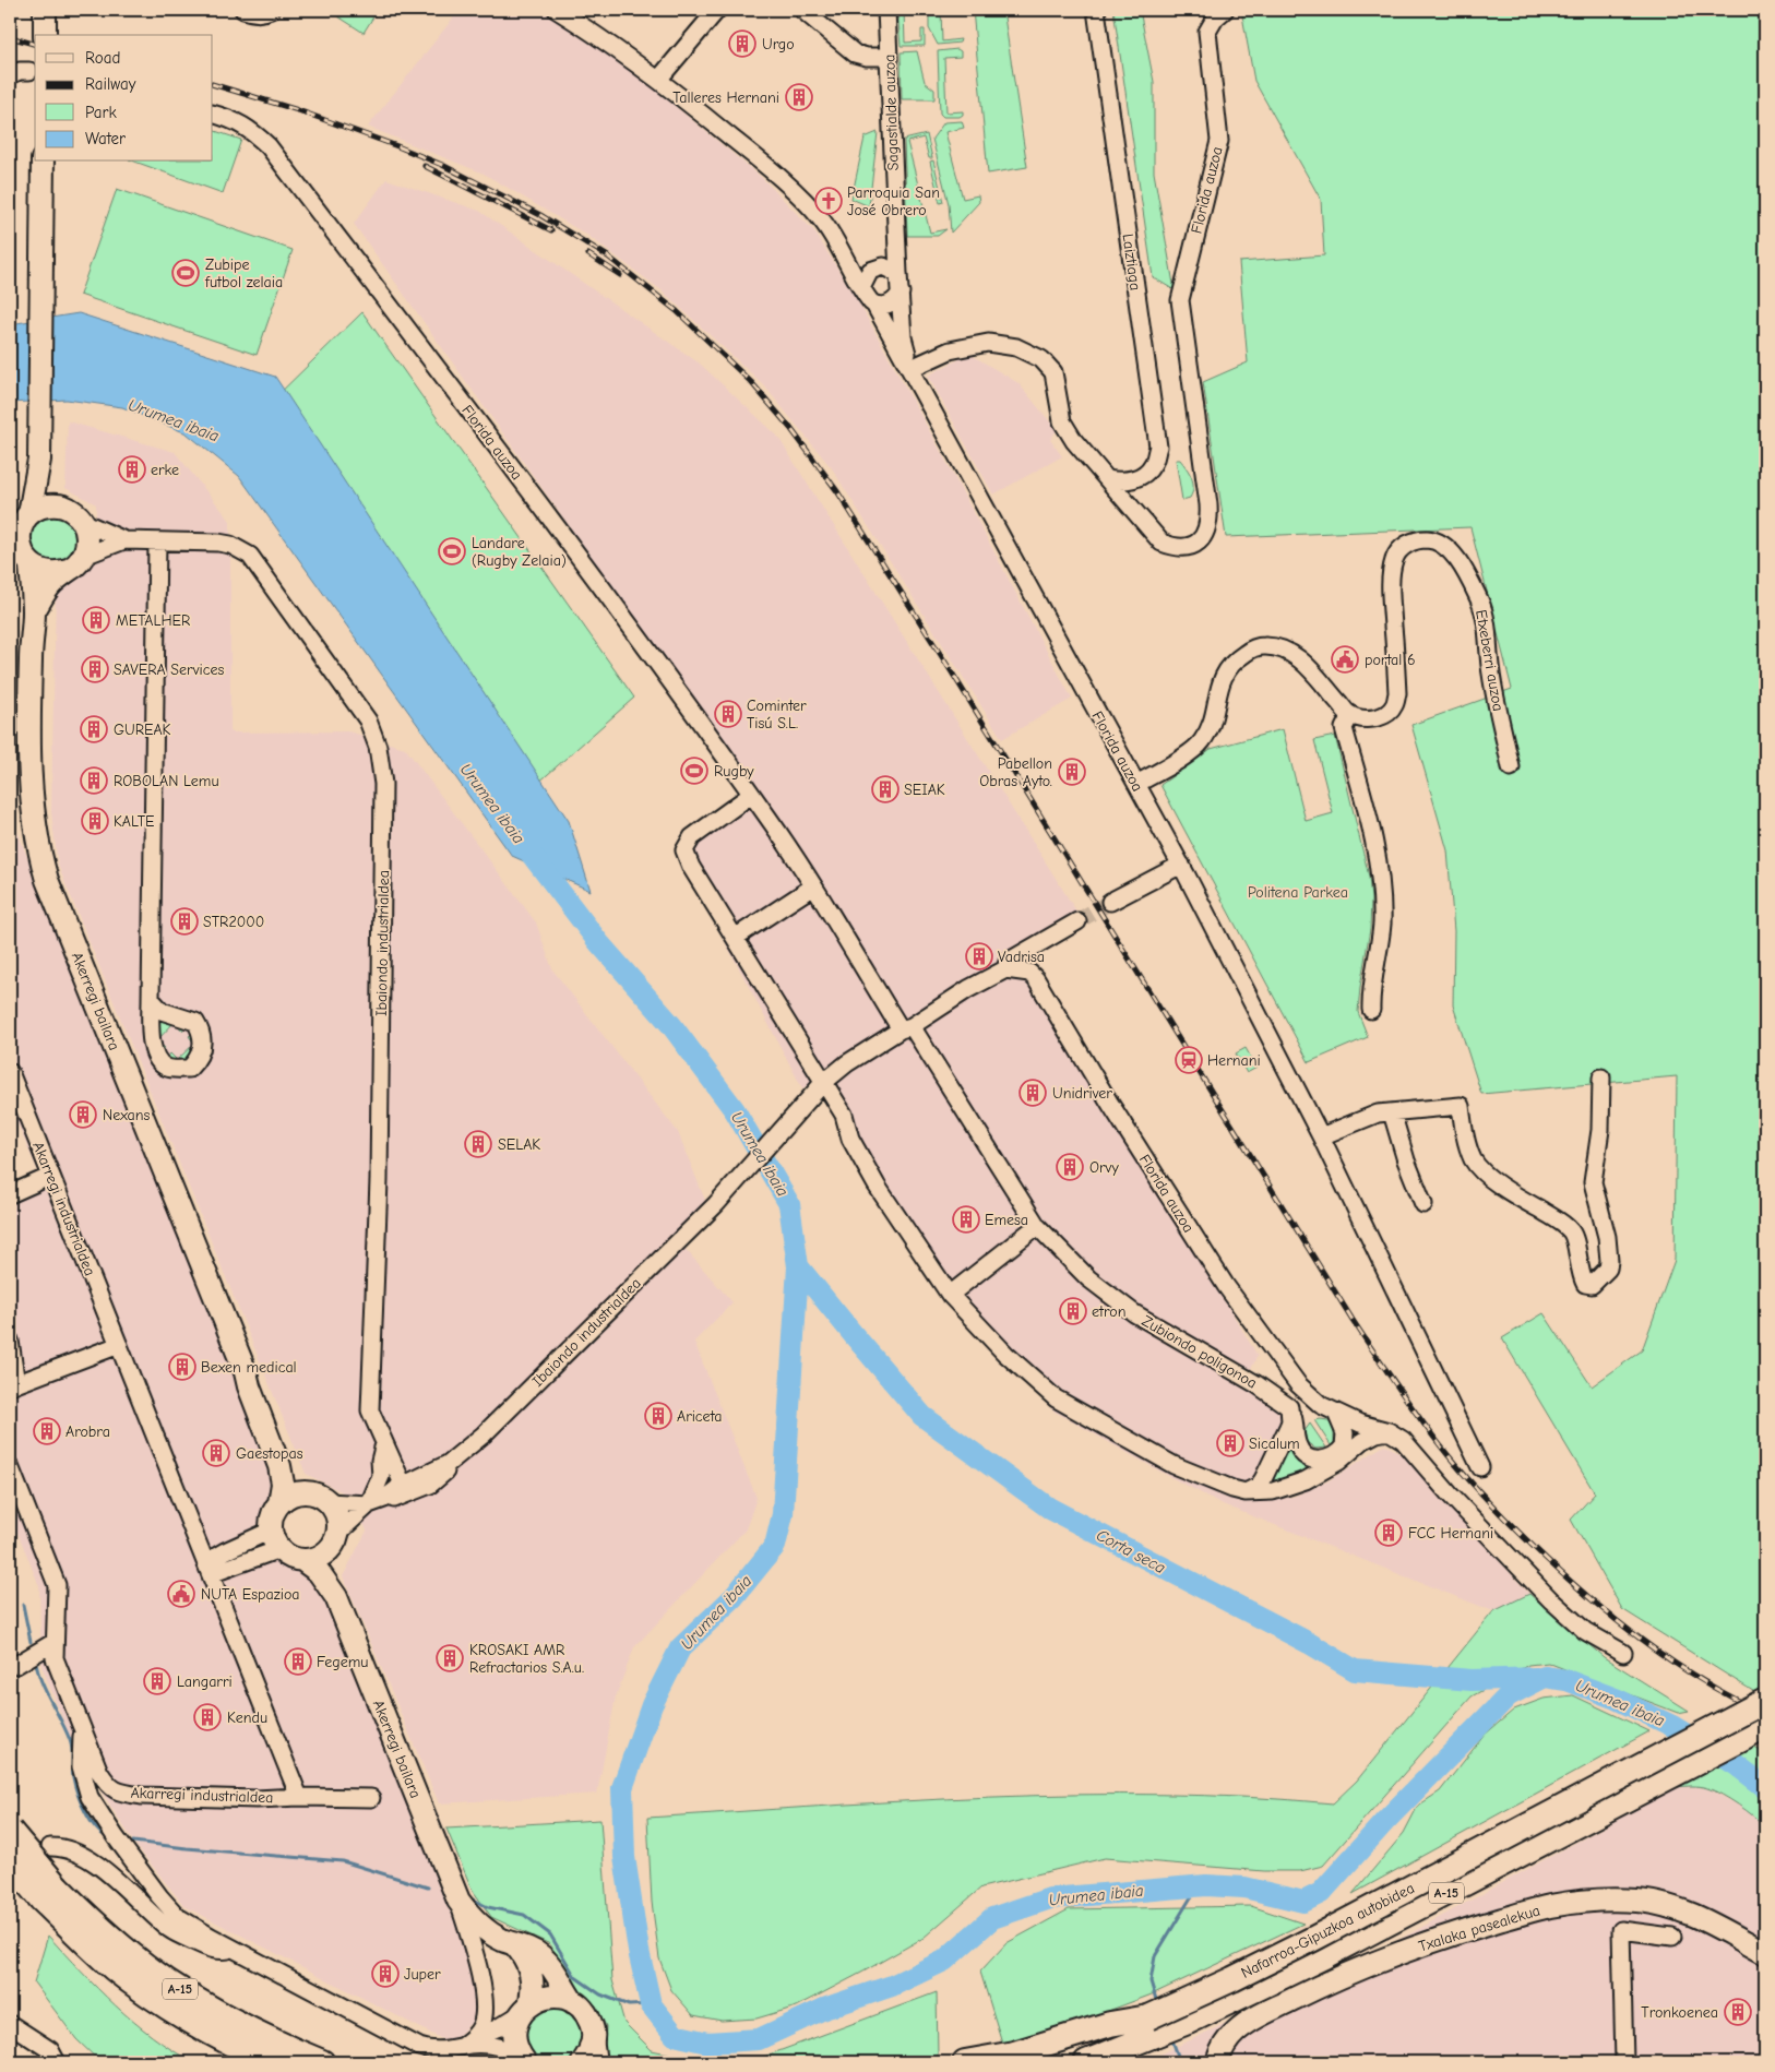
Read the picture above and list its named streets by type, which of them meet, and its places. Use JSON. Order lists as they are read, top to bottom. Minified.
{"streets":{"highway":["A-15","Nafarroa-Gipuzkoa autobidea"],"main road":["Akerregi bailara","Txalaka pasealekua"],"street":["Sagastialde auzoa","Florida auzoa","Laiztiaga","Etxeberri auzoa","Ibaiondo industrialdea","Akarregi industrialdea","Zubiondo poligonoa"]},"crossings":[["Sagastialde auzoa","Florida auzoa"],["Florida auzoa","Laiztiaga"],["Florida auzoa","Zubiondo poligonoa"]],"water":["Urumea ibaia","Corta seca"],"parks":["Politena Parkea"],"places":{"building":["Urgo","Talleres Hernani","erke","METALHER","SAVERA Services","Cominter Tisú S.L.","GUREAK","Pabellon Obras Ayto.","ROBOLAN Lemu","SEIAK","KALTE","STR2000","Vadrisa","Unidriver","Nexans","SELAK","Orvy","Emesa","etron","Bexen medical","Ariceta","Arobra","Sicalum","Gaestopas","FCC Hernani","KROSAKI AMR Refractarios S.A.u.","Fegemu","Langarri","Kendu","Juper","Tronkoenea"],"church":["Parroquia San José Obrero"],"sports":["Zubipe futbol zelaia","Landare (Rugby Zelaia)","Rugby"],"public building":["portal 6","NUTA Espazioa"],"station":["Hernani"]},"legend":["Road","Railway","Park","Water"]}
